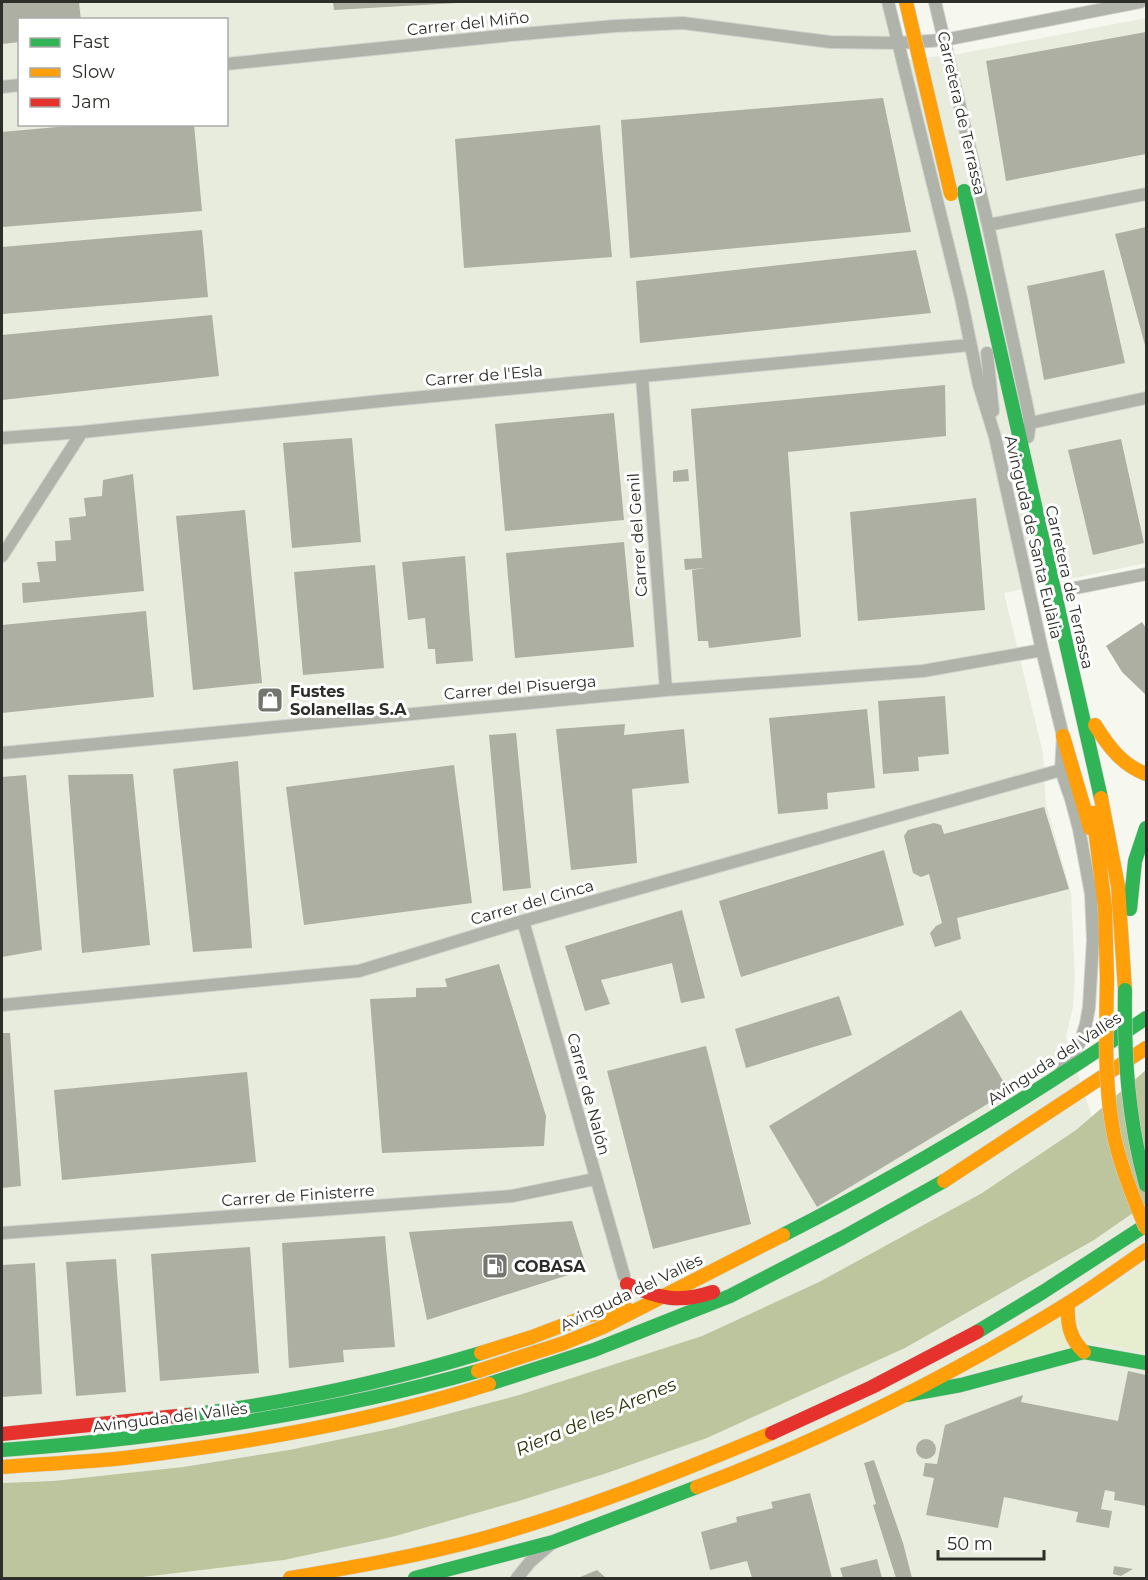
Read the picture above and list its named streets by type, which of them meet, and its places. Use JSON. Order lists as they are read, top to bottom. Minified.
{"streets":{"main road":["Carretera de Terrassa","Avinguda del Vallès"],"street":["Carrer del Miño","Carrer de l'Esla","Carrer del Genil","Avinguda de Santa Eulàlia","Carrer del Pisuerga","Carrer del Cinca","Carrer de Nalón","Carrer de Finisterre"]},"crossings":[["Carrer del Miño","Avinguda de Santa Eulàlia"],["Carretera de Terrassa","Avinguda de Santa Eulàlia"],["Carrer de l'Esla","Carrer del Genil"],["Carrer de l'Esla","Avinguda de Santa Eulàlia"],["Carrer del Genil","Carrer del Pisuerga"],["Avinguda de Santa Eulàlia","Carrer del Pisuerga"],["Avinguda de Santa Eulàlia","Carrer del Cinca"],["Avinguda de Santa Eulàlia","Avinguda del Vallès"],["Carrer del Cinca","Carrer de Nalón"],["Carrer de Nalón","Carrer de Finisterre"]],"water":["Riera de les Arenes"],"places":{"shop":["Fustes Solanellas S.A"],"fuel station":["COBASA"]},"legend":["Fast","Slow","Jam"],"scale_bar":"50 m"}
